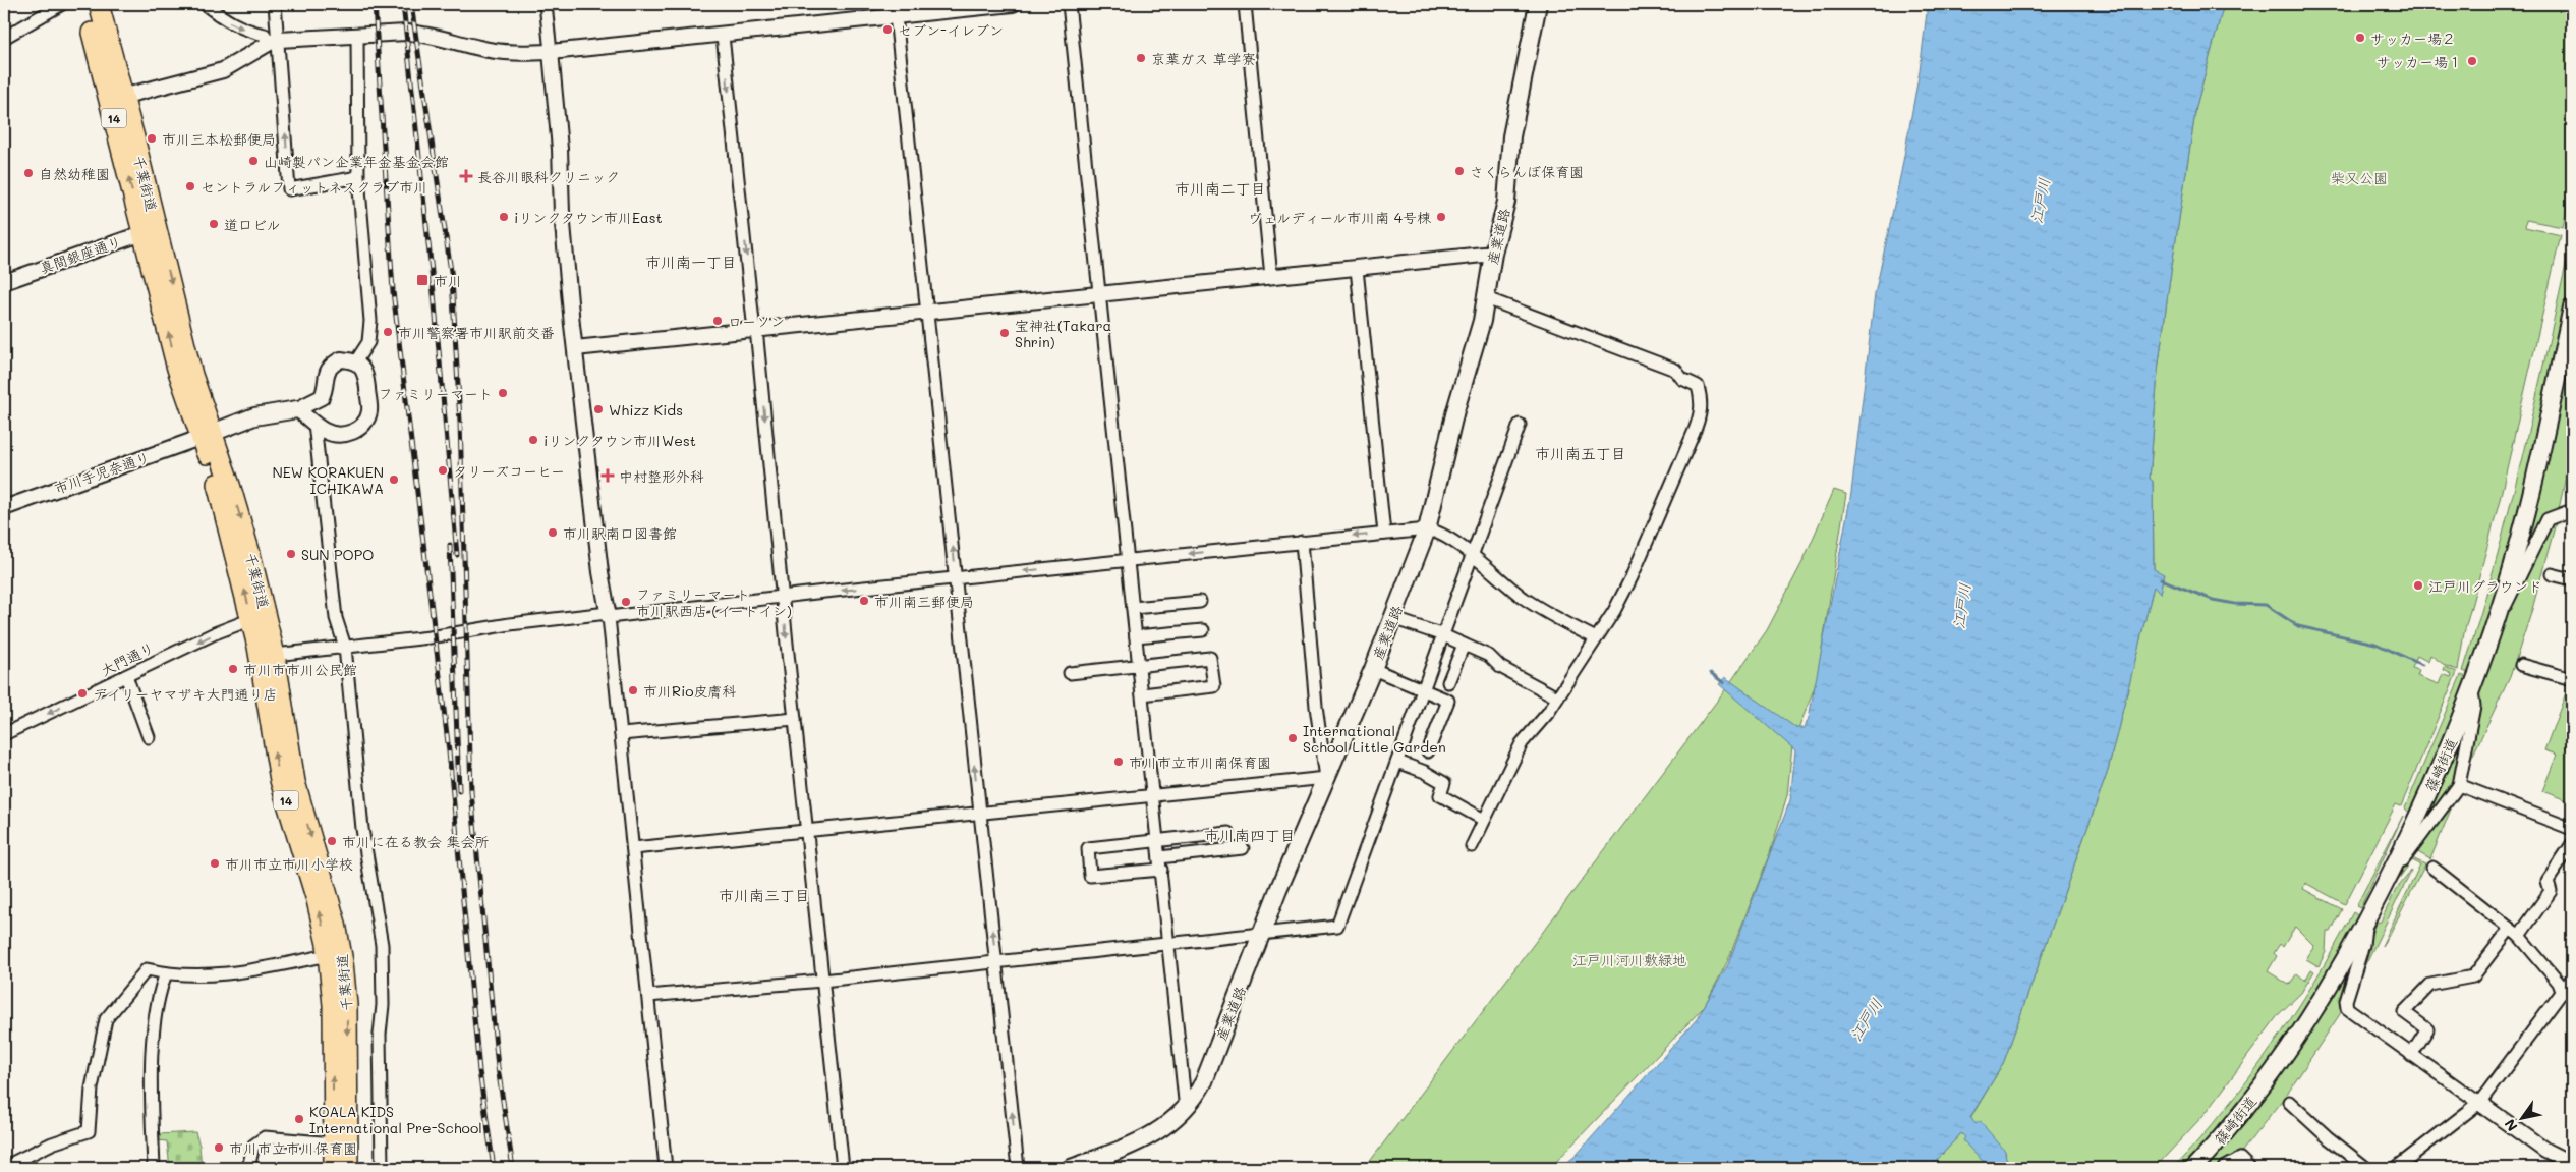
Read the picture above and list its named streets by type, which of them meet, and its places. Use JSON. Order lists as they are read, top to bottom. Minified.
{"streets":{"highway":["14","千葉街道"],"main road":["産業道路","篠崎街道"],"street":["真間銀座通り","市川手児奈通り","大門通り"]},"crossings":[["千葉街道","真間銀座通り"],["千葉街道","市川手児奈通り"],["千葉街道","大門通り"]],"one_way":["大門通り"],"districts":["市川南二丁目","市川南一丁目","市川南五丁目","市川南四丁目","市川南三丁目"],"water":["江戸川"],"parks":["柴又公園","江戸川河川敷緑地"],"places":{"other":["セブン-イレブン","サッカー場２","京葉ガス 草学寮","サッカー場１","市川三本松郵便局","山崎製パン企業年金基金会館","さくらんぼ保育園","自然幼稚園","セントラルフィットネスクラブ市川","iリンクタウン市川East","ヴェルディール市川南 4号棟","道口ビル","ローソン","市川警察署市川駅前交番","宝神社(Takara Shrin)","ファミリーマート","Whizz Kids","iリンクタウン市川West","タリーズコーヒー","NEW KORAKUEN ICHIKAWA","市川駅南口図書館","SUN POPO","江戸川グラウンド","市川南三郵便局","ファミリーマート 市川駅西店 (イートイン)","市川市市川公民館","市川Rio皮膚科","デイリーヤマザキ大門通り店","International School Little Garden","市川市立市川南保育園","市川に在る教会 集会所","市川市立市川小学校","KOALA KIDS International Pre-School","市川市立市川保育園"],"health":["長谷川眼科クリニック","中村整形外科"],"transit":["市川"]},"north":"bottom left"}
